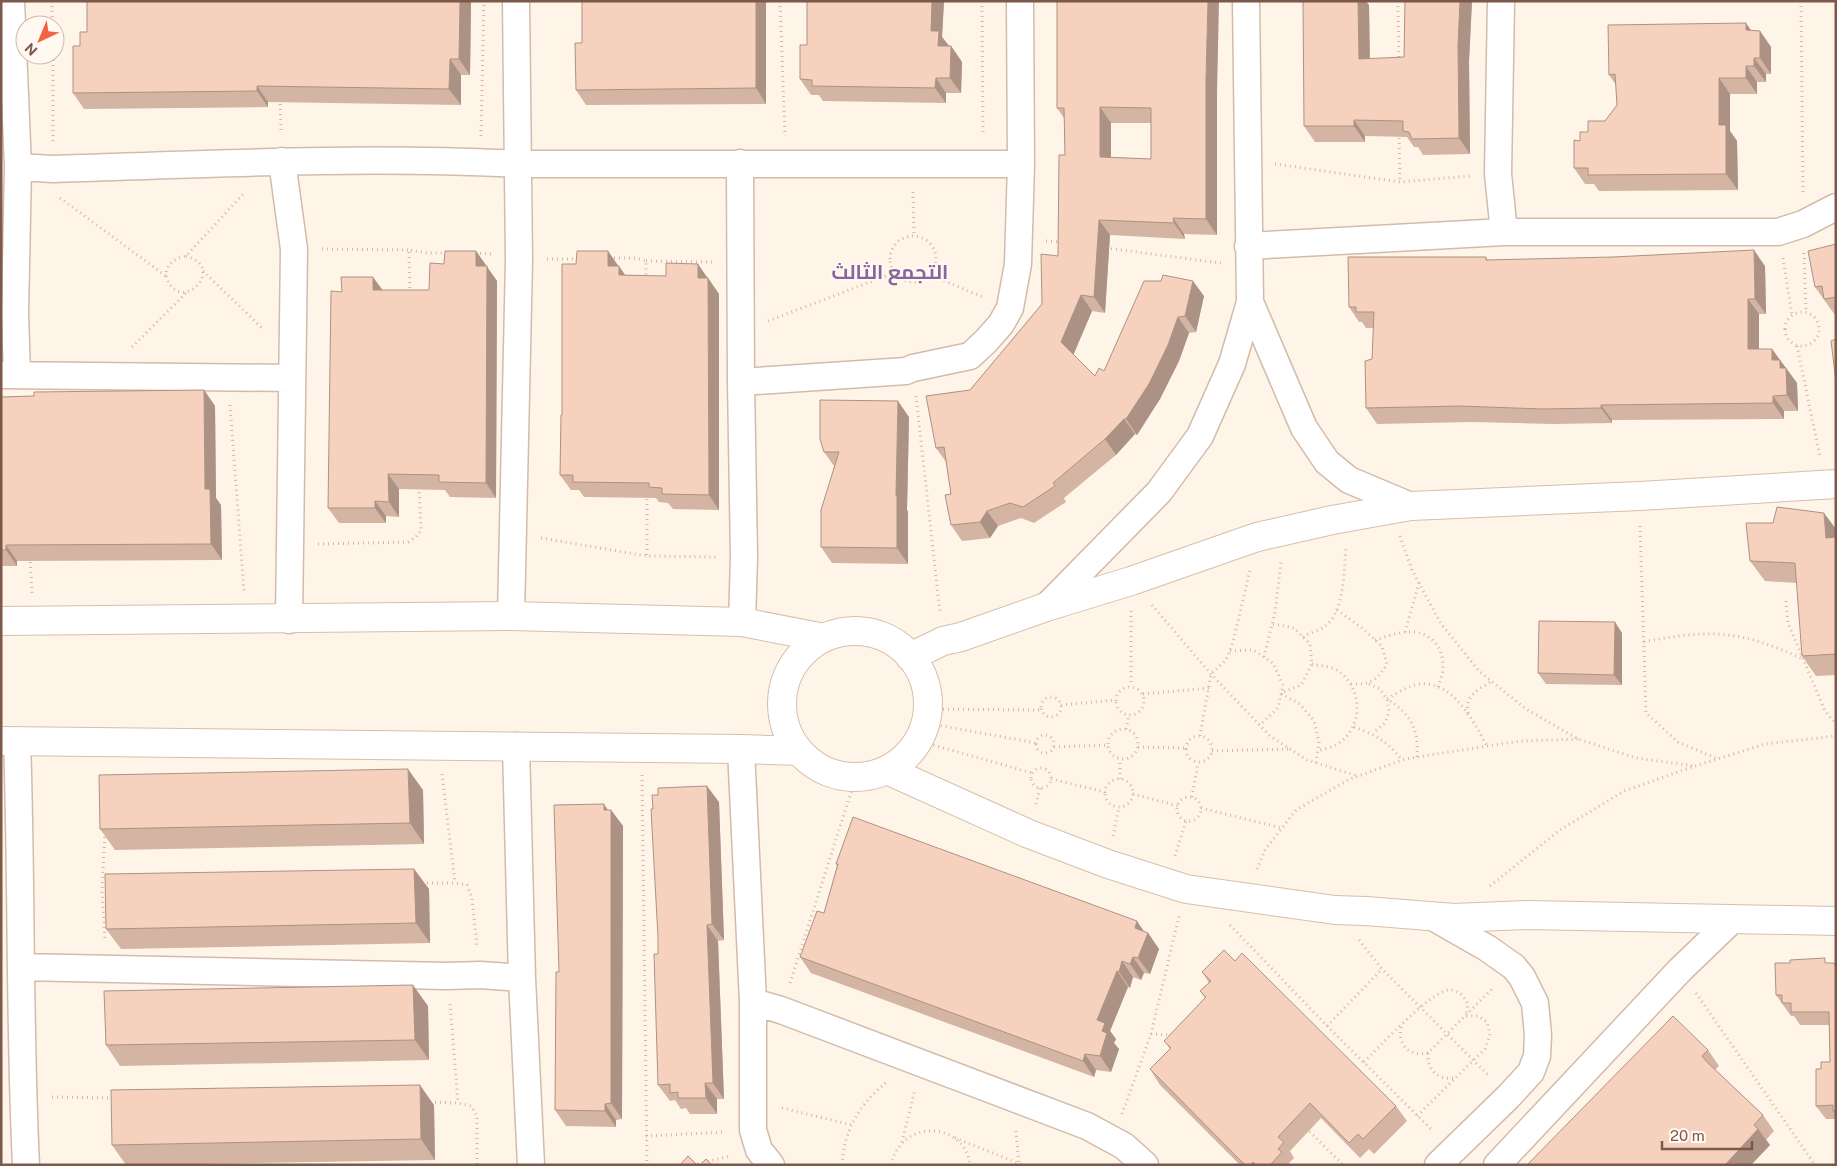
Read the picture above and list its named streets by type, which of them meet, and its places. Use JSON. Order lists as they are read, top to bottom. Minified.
{"districts":["التجمع الثالث"],"scale_bar":"20 m","north":"bottom left"}
